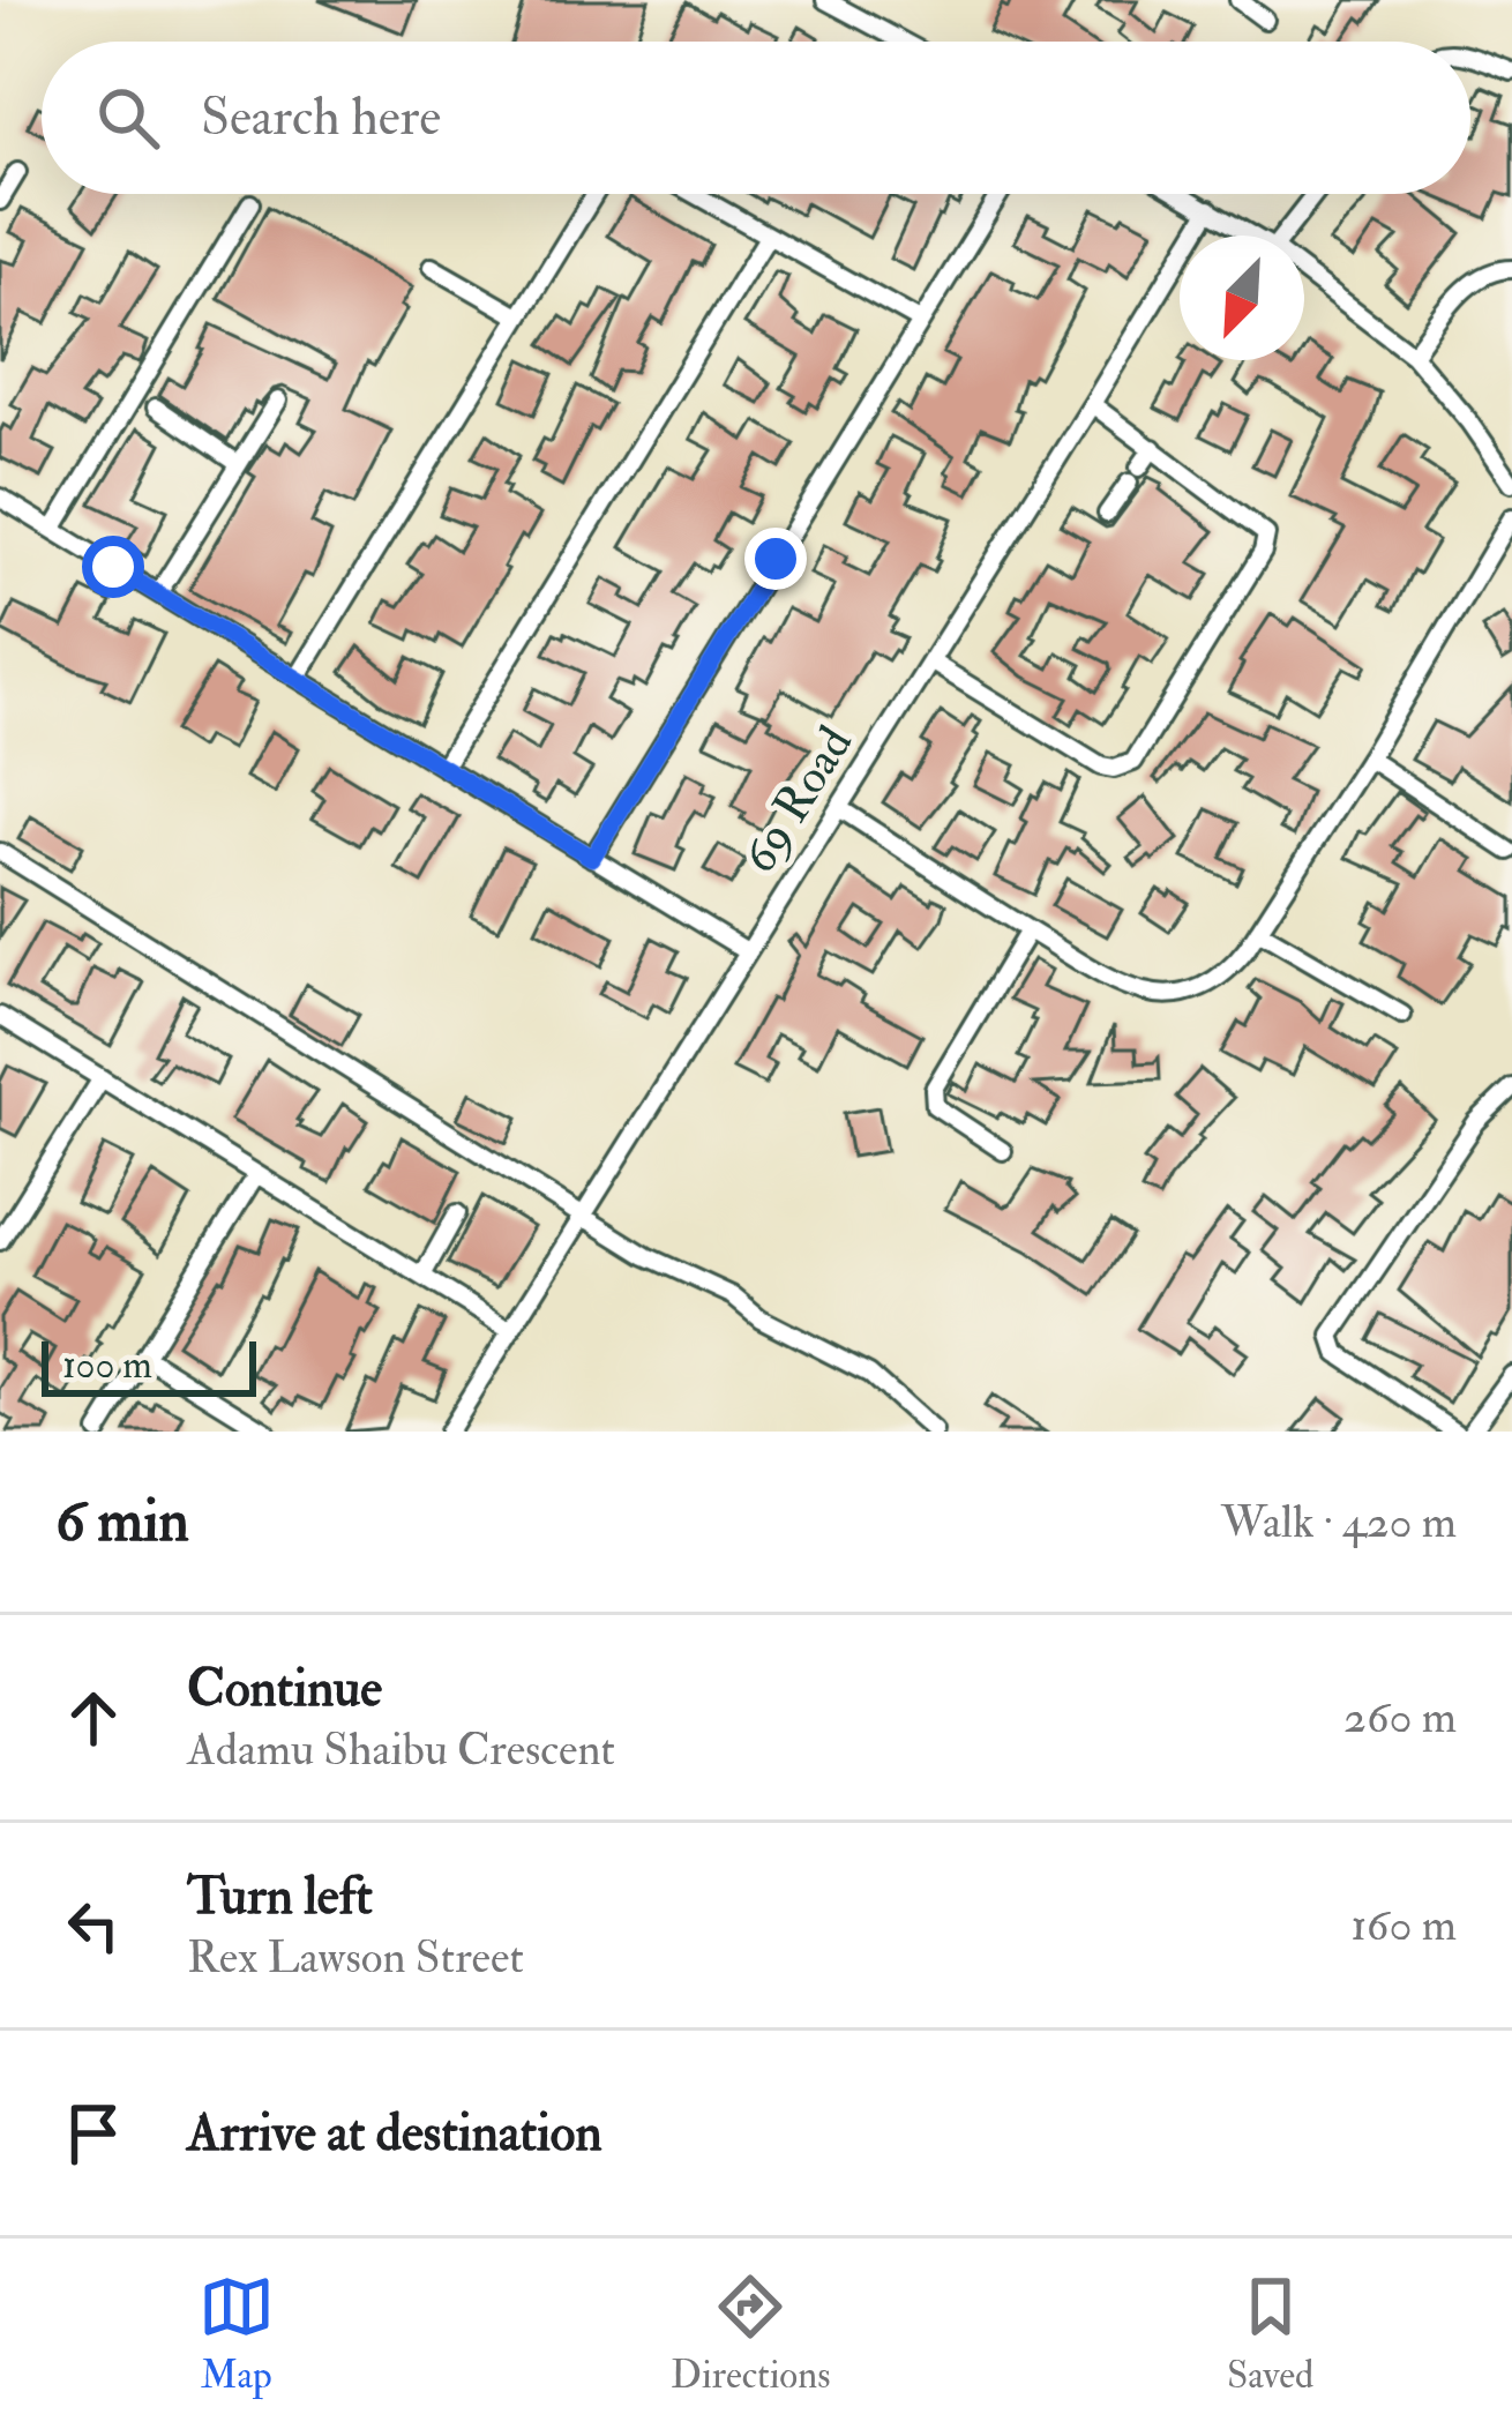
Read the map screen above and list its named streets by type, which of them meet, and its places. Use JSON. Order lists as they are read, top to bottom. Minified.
{"streets":{"street":["69 Road"]},"scale_bar":"100 m","north":"bottom left","page":{"search":"Search here","scale":"100 m","heading":["6 min","Walk · 420 m"],"list":[["Continue","Adamu Shaibu Crescent","260 m"],["Turn left","Rex Lawson Street","160 m"],"Arrive at destination"],"nav":["Map","Directions","Saved"]}}
